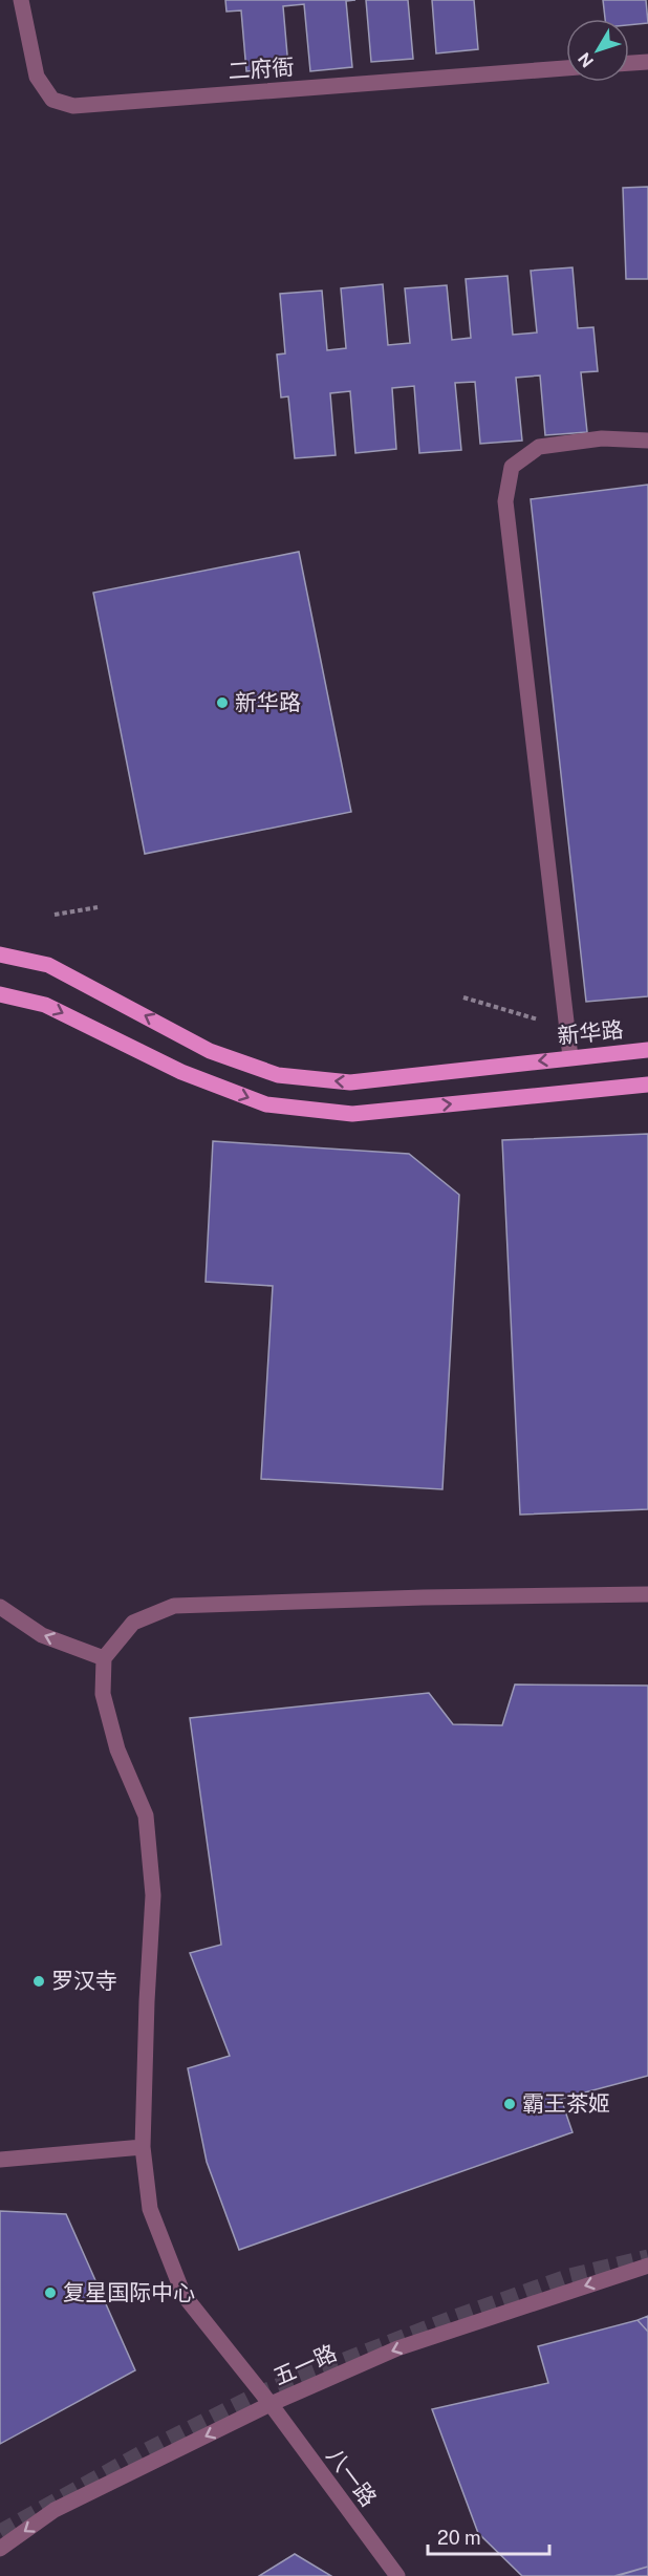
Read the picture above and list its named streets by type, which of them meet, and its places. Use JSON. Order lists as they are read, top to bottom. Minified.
{"streets":{"main road":["新华路"],"street":["二府衙","五一路","八一路"]},"crossings":[["五一路","八一路"]],"one_way":["五一路"],"places":["新华路","罗汉寺","霸王茶姬","复星国际中心"],"scale_bar":"20 m","north":"bottom left"}
